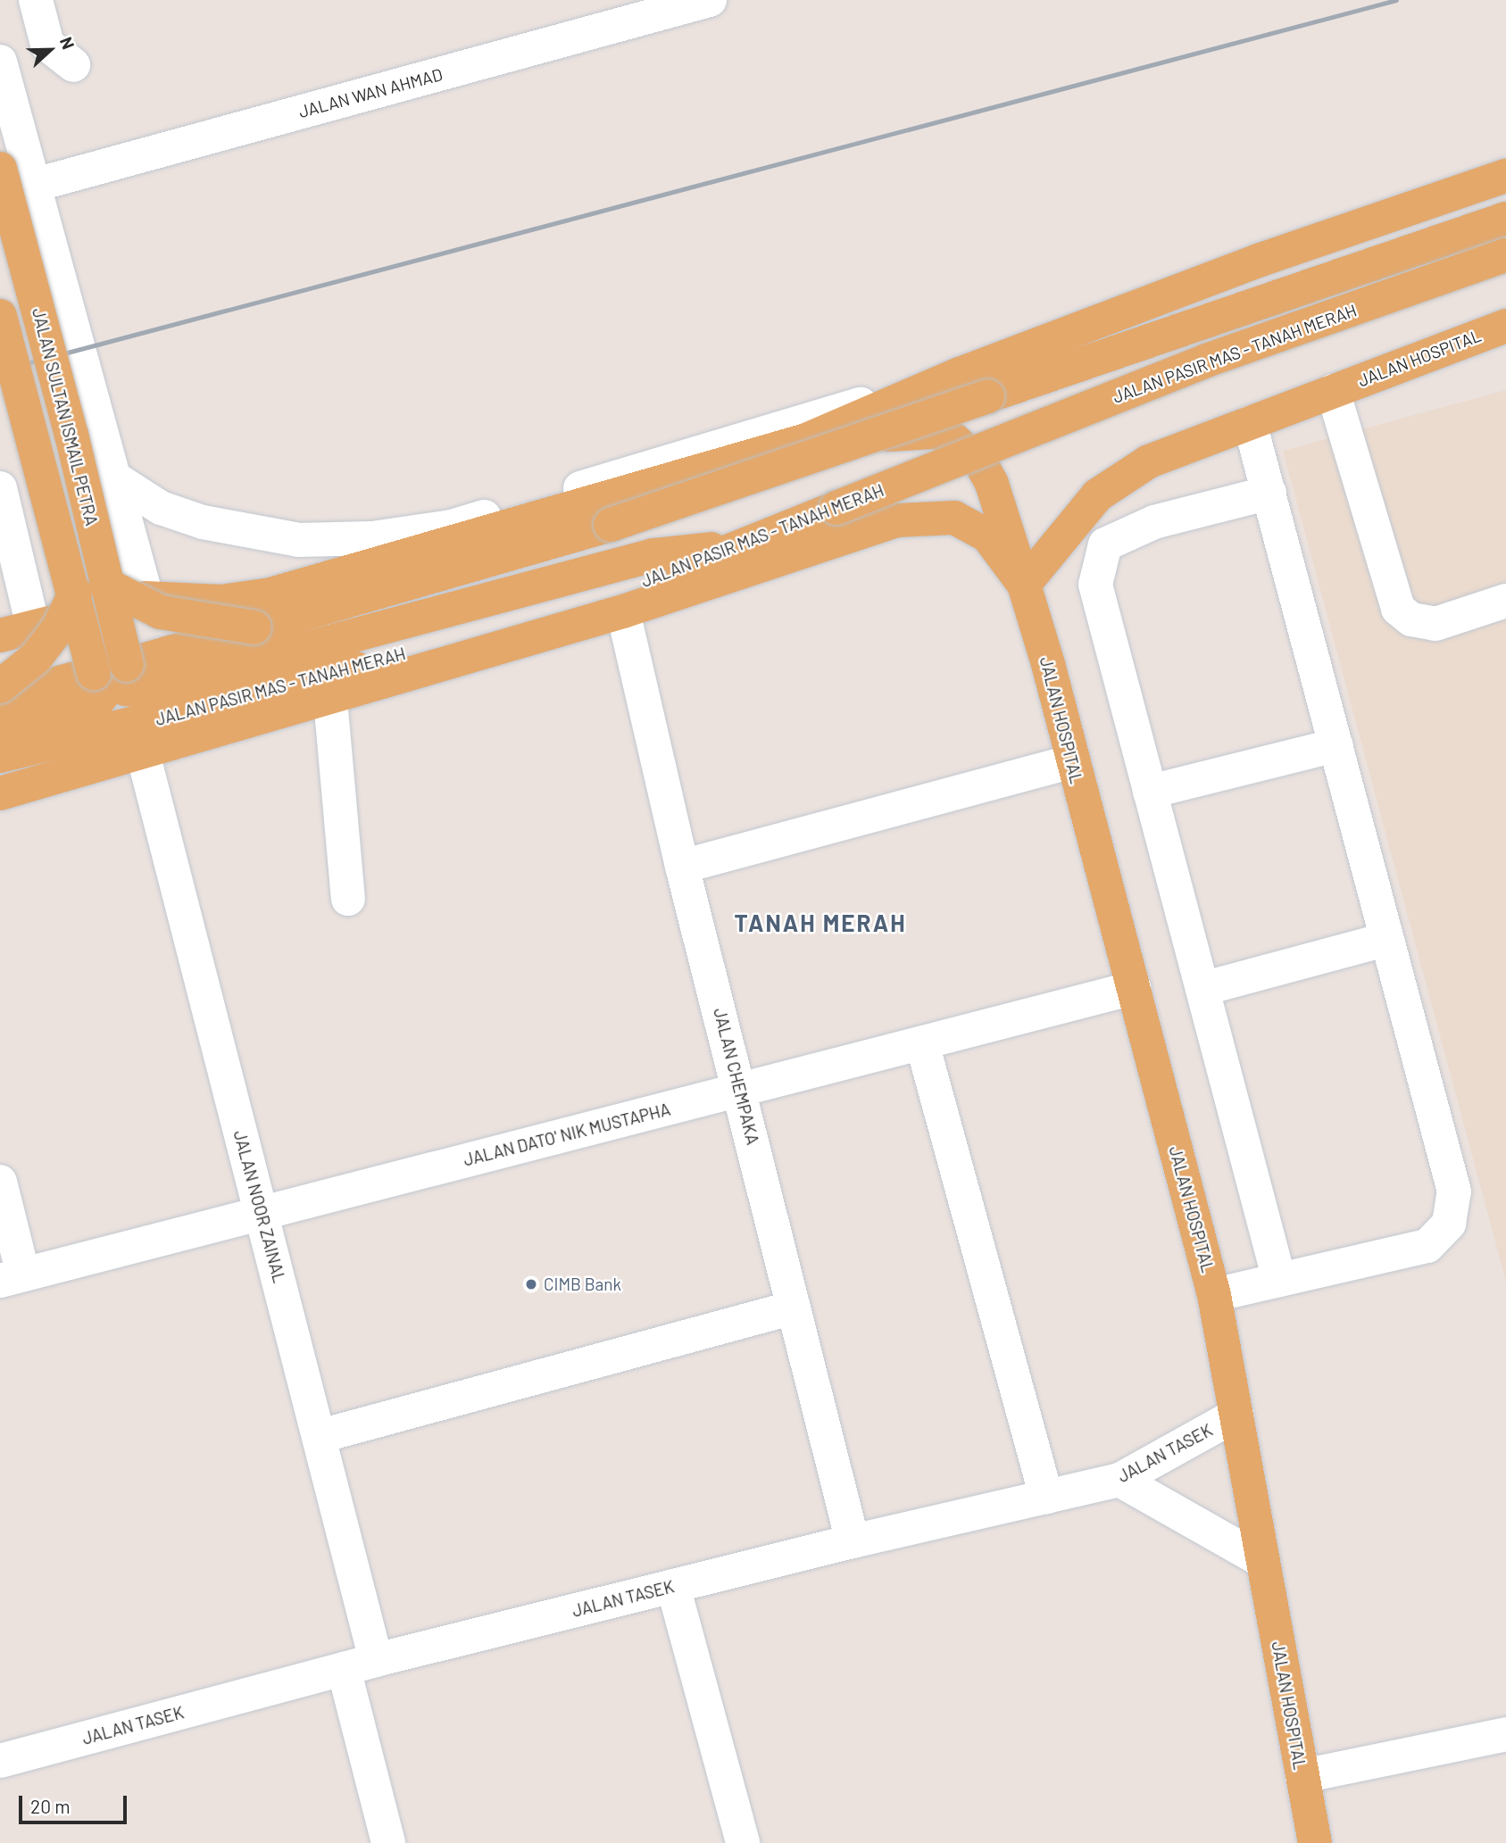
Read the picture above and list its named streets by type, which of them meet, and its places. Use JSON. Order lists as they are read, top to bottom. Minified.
{"streets":{"main road":["JALAN PASIR MAS - TANAH MERAH","JALAN HOSPITAL","JALAN SULTAN ISMAIL PETRA"],"street":["JALAN WAN AHMAD","JALAN CHEMPAKA","JALAN DATO' NIK MUSTAPHA","JALAN NOOR ZAINAL","JALAN TASEK"]},"crossings":[["JALAN HOSPITAL","JALAN CHEMPAKA"],["JALAN HOSPITAL","JALAN DATO' NIK MUSTAPHA"],["JALAN HOSPITAL","JALAN NOOR ZAINAL"],["JALAN HOSPITAL","JALAN TASEK"],["JALAN CHEMPAKA","JALAN DATO' NIK MUSTAPHA"],["JALAN CHEMPAKA","JALAN TASEK"],["JALAN DATO' NIK MUSTAPHA","JALAN NOOR ZAINAL"],["JALAN NOOR ZAINAL","JALAN TASEK"]],"districts":["TANAH MERAH"],"places":["CIMB Bank"],"scale_bar":"20 m","north":"right"}
